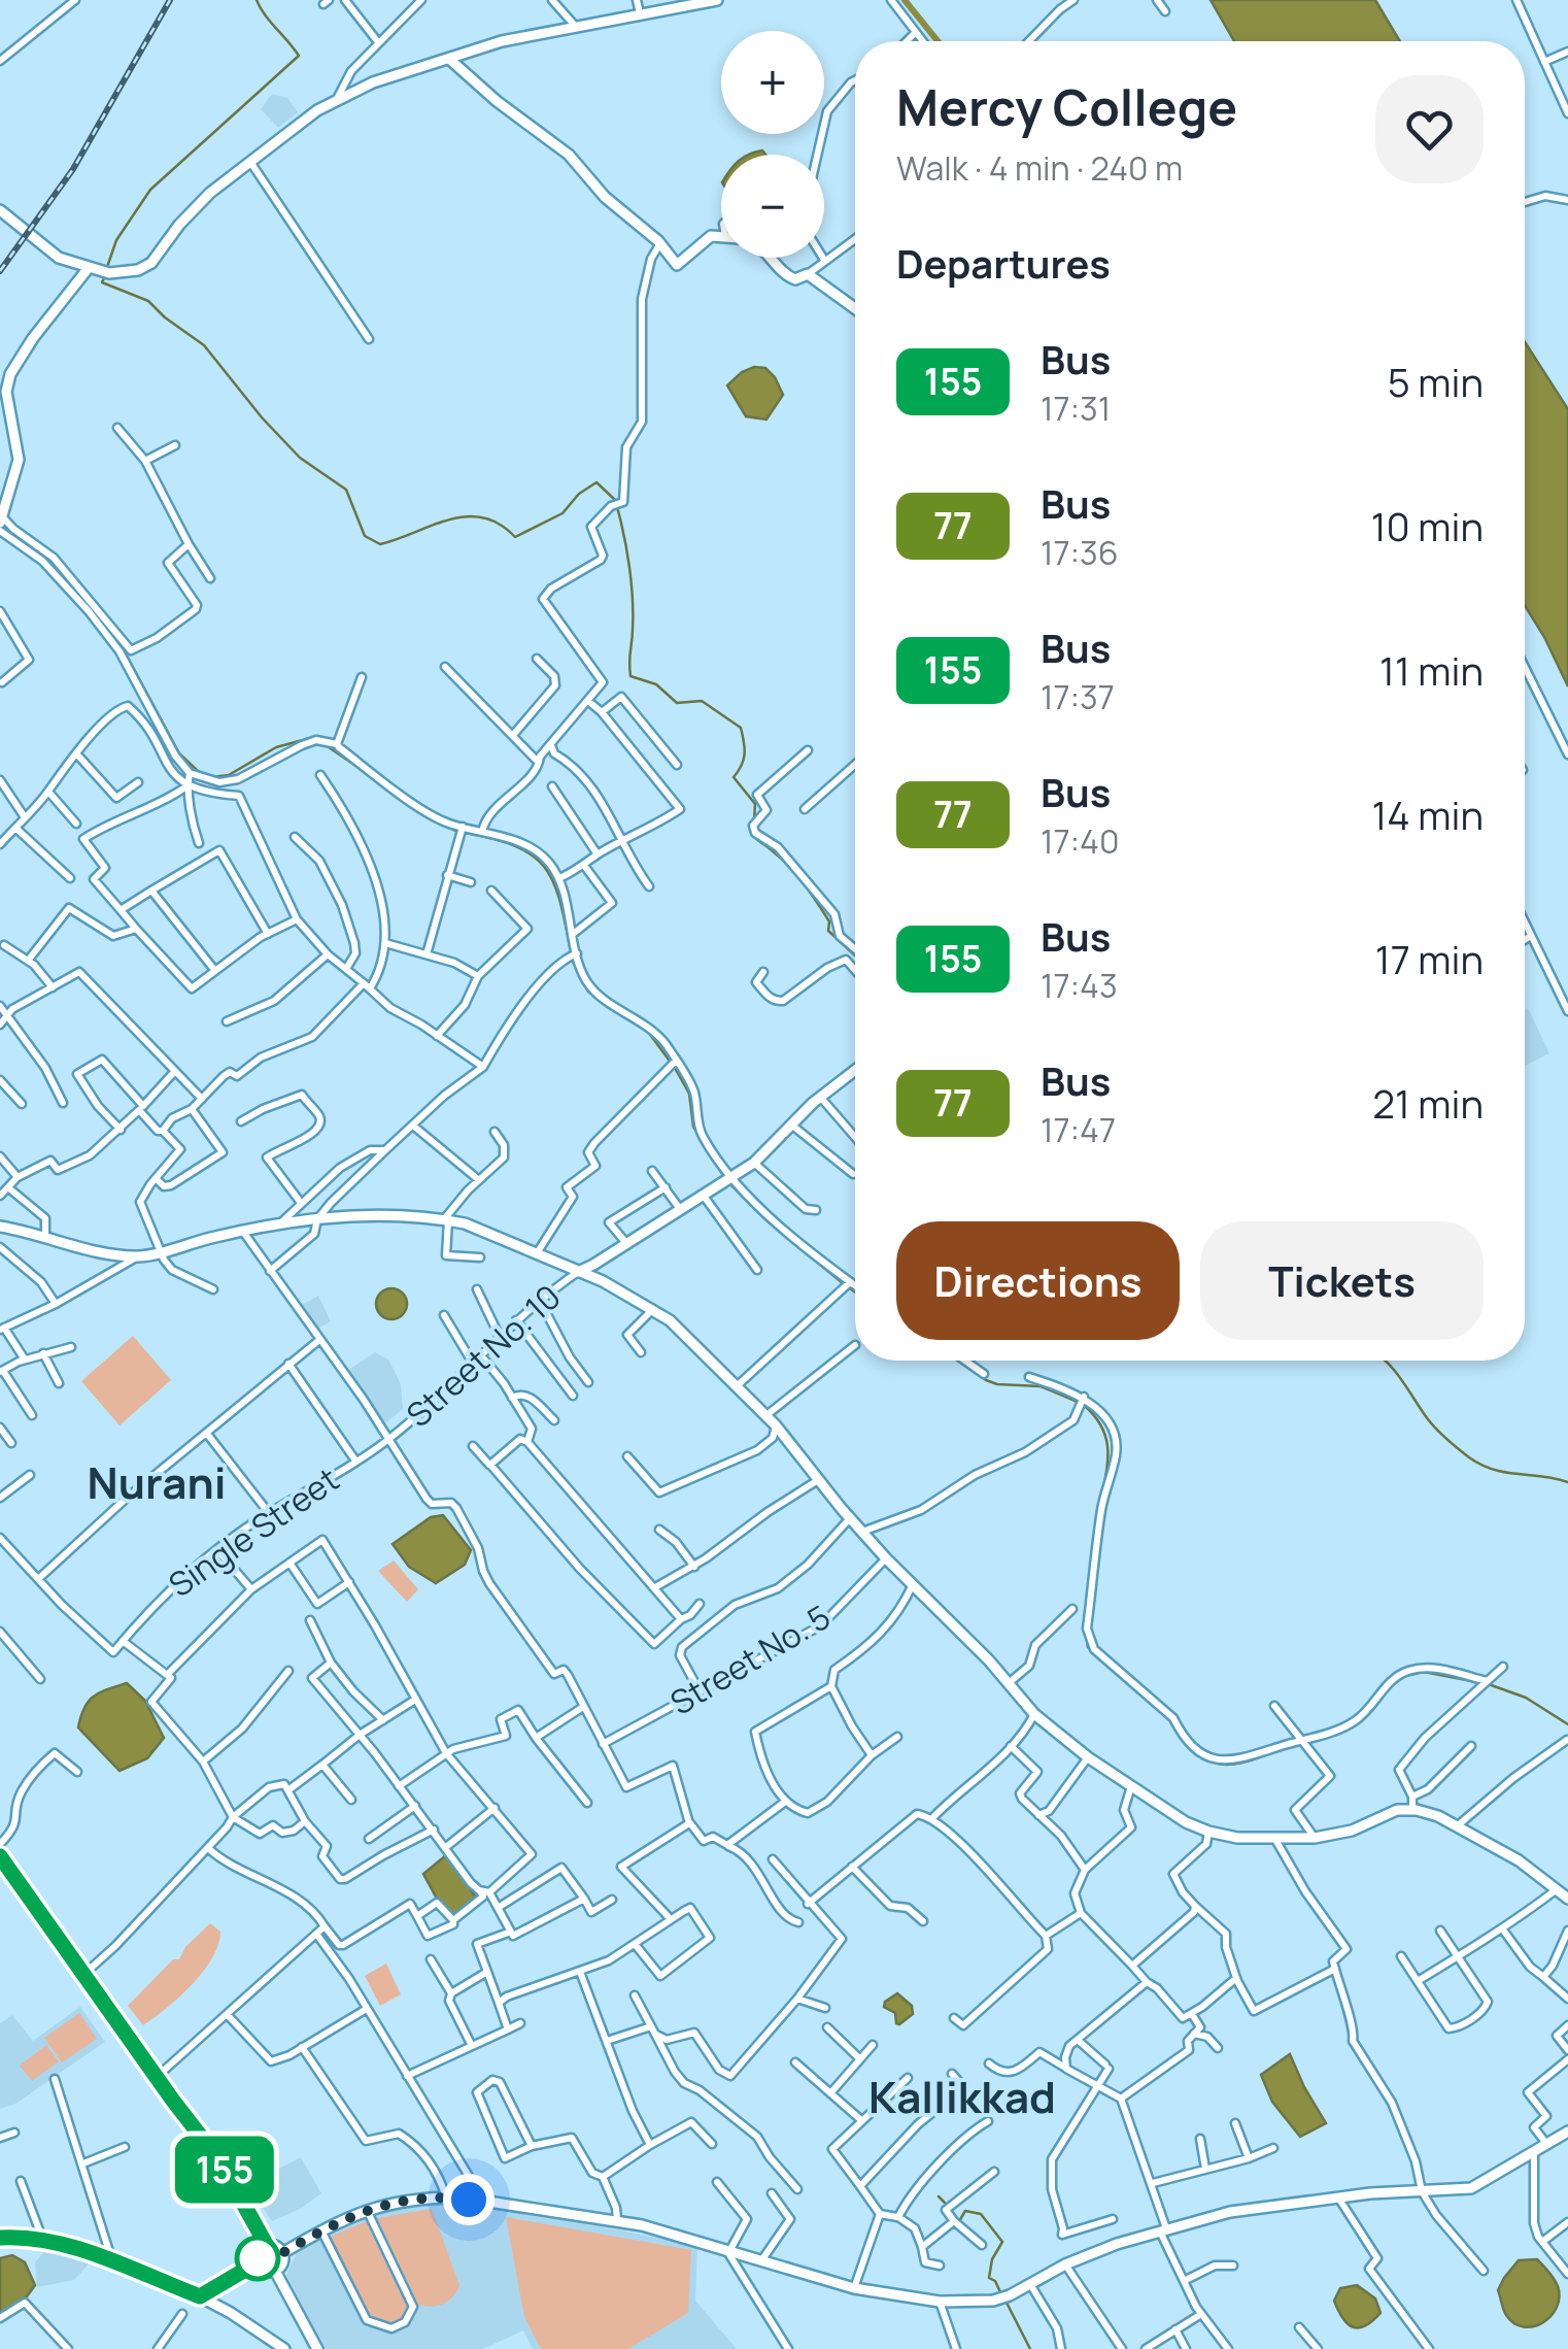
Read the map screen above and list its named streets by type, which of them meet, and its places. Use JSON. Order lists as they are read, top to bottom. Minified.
{"streets":{"street":["Street No. 10","Single Street","Street No. 5"]},"crossings":[["Street No. 10","Single Street"]],"districts":["Nurani","Kallikkad"],"lines":["bus line 155"],"page":{"on_map":"155","map_buttons":["+","−"],"heading":[["Mercy College","Walk · 4 min · 240 m"],"Departures"],"list":[{"mark":"155","name":"Bus","note":"17:31","value":"5 min"},{"mark":"77","name":"Bus","note":"17:36","value":"10 min"},{"mark":"155","name":"Bus","note":"17:37","value":"11 min"},{"mark":"77","name":"Bus","note":"17:40","value":"14 min"},{"mark":"155","name":"Bus","note":"17:43","value":"17 min"},{"mark":"77","name":"Bus","note":"17:47","value":"21 min"}],"buttons":["Directions","Tickets"]}}
